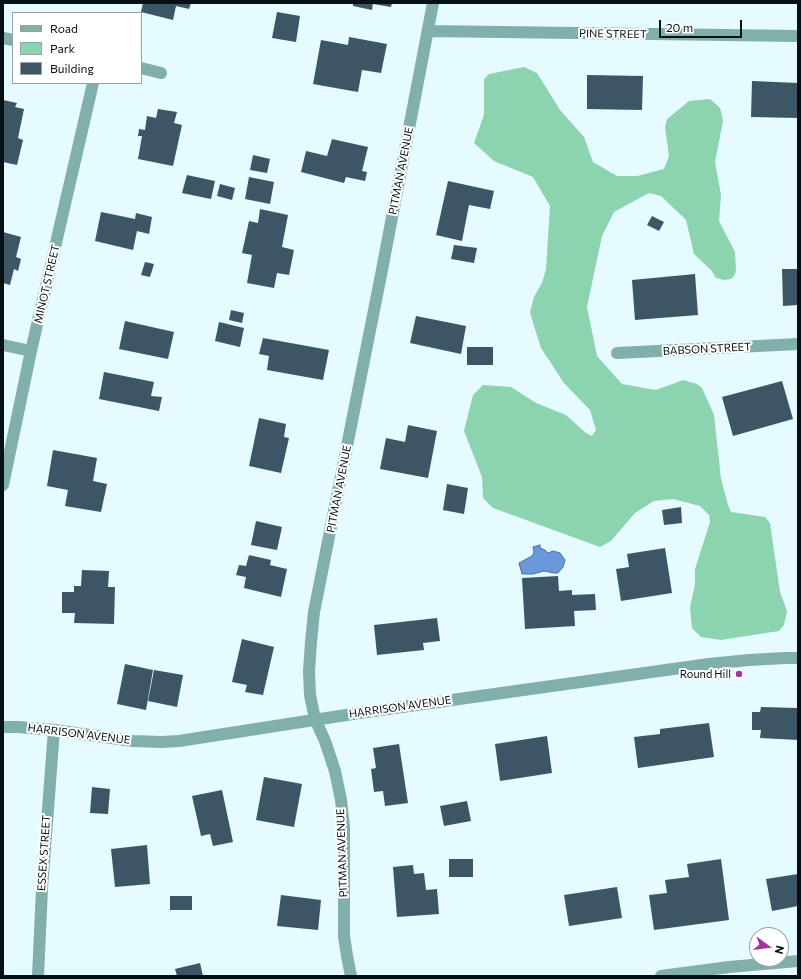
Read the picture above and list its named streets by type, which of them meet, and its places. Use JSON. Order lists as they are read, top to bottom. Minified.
{"streets":{"street":["PINE STREET","PITMAN AVENUE","MINOT STREET","BABSON STREET","HARRISON AVENUE","ESSEX STREET"]},"crossings":[["PINE STREET","PITMAN AVENUE"],["PITMAN AVENUE","HARRISON AVENUE"],["HARRISON AVENUE","ESSEX STREET"]],"places":["Round Hill"],"legend":["Road","Park","Building"],"scale_bar":"20 m","north":"right"}
